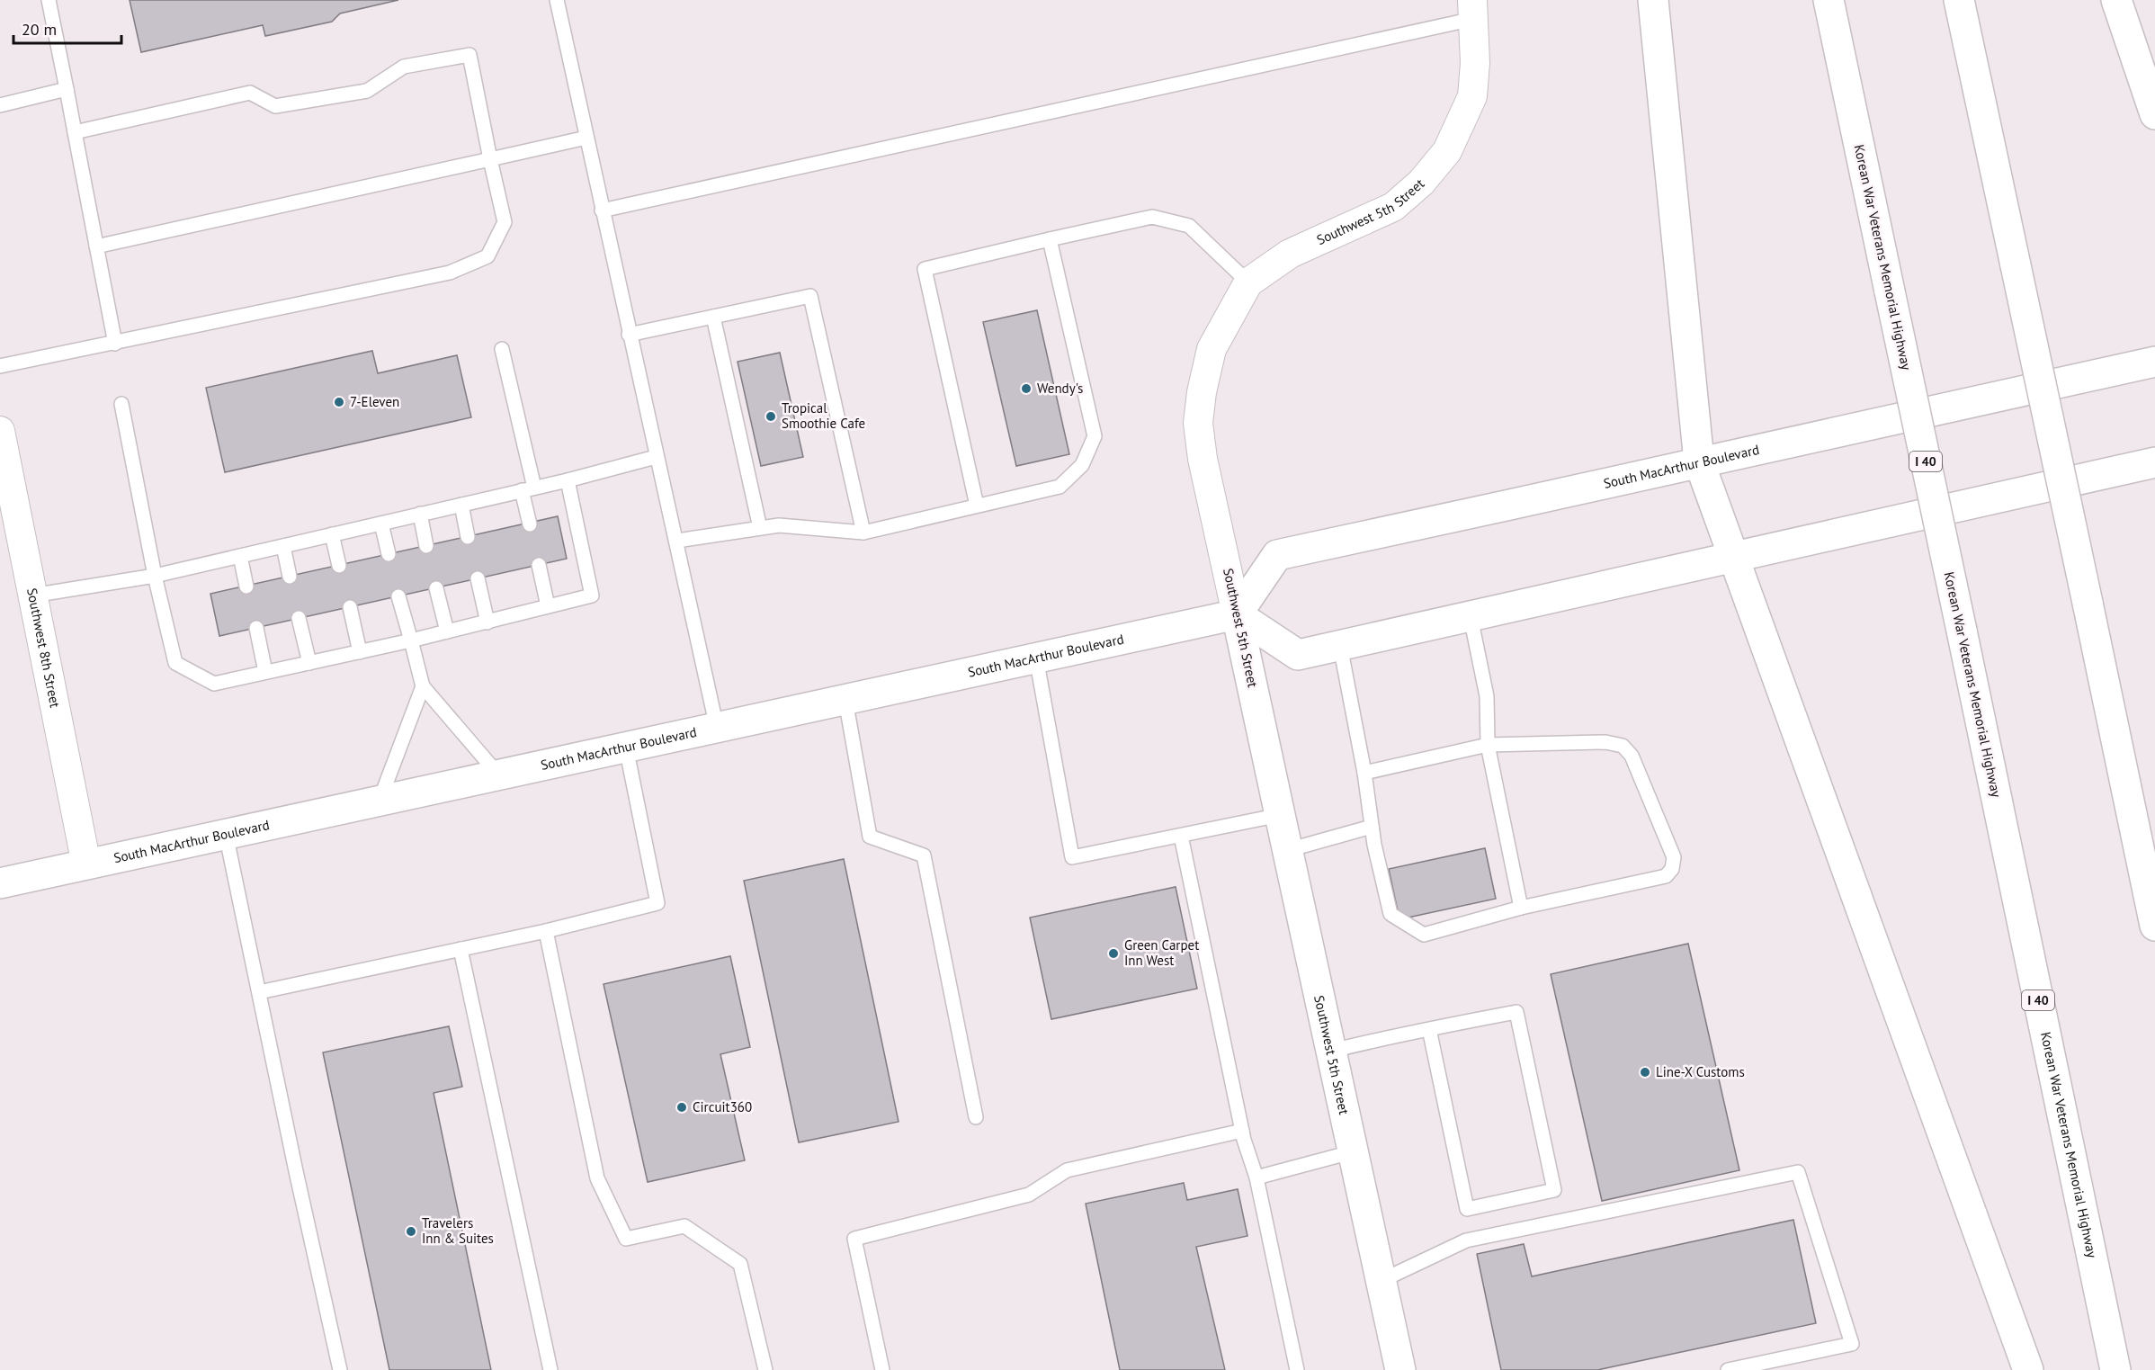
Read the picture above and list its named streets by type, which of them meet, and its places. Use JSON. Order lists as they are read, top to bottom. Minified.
{"streets":{"main road":["Southwest 5th Street","Korean War Veterans Memorial Highway","I 40","South MacArthur Boulevard"],"street":["Southwest 8th Street"]},"crossings":[["Southwest 5th Street","South MacArthur Boulevard"],["South MacArthur Boulevard","Southwest 8th Street"]],"places":["Wendy's","7-Eleven","Tropical Smoothie Cafe","Green Carpet Inn West","Line-X Customs","Circuit360","Travelers Inn & Suites"],"scale_bar":"20 m"}
